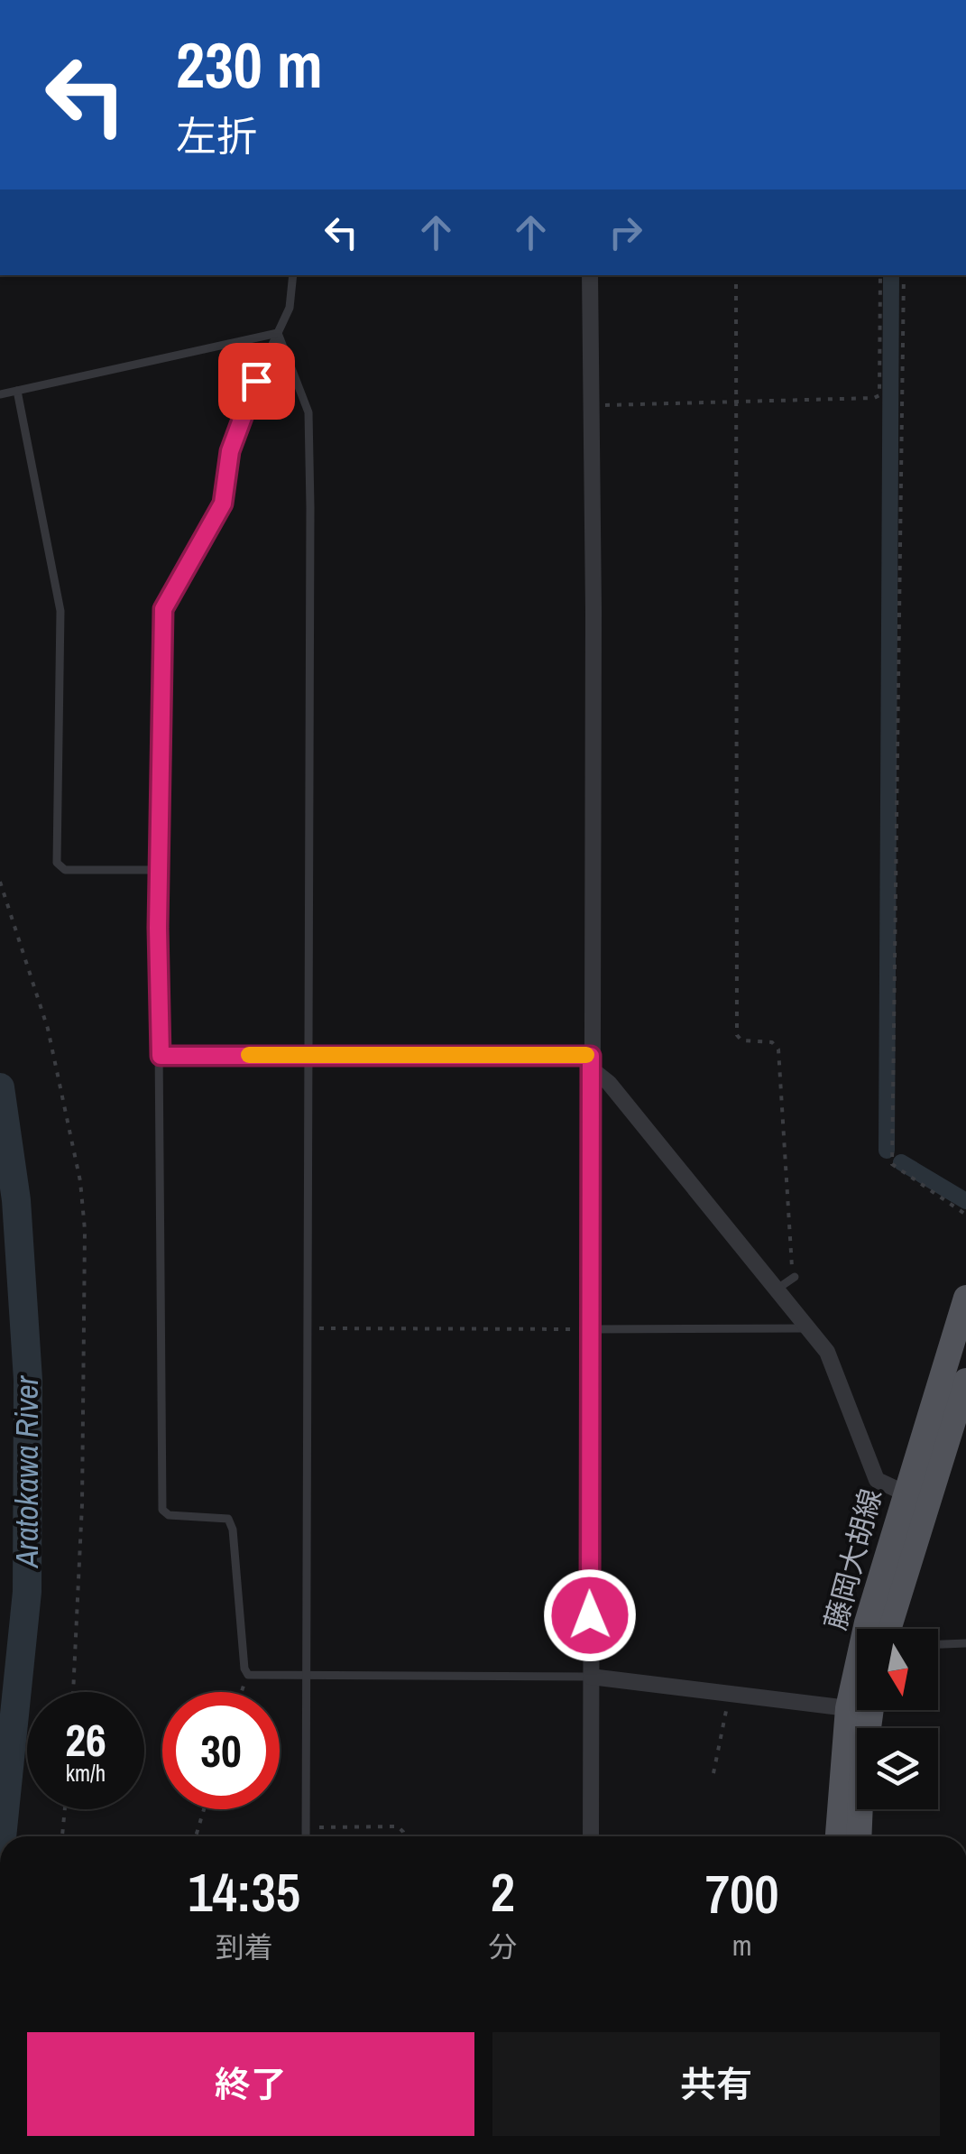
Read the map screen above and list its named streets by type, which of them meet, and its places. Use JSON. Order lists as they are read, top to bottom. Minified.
{"streets":{"main road":["藤岡大胡線"]},"water":["Aratokawa River"],"north":"bottom","page":{"turn":["230 m","左折"],"speed":"26 km/h","limit":"30","eta":["14:35","到着","2","分","700","m"],"buttons":["終了","共有"]}}
